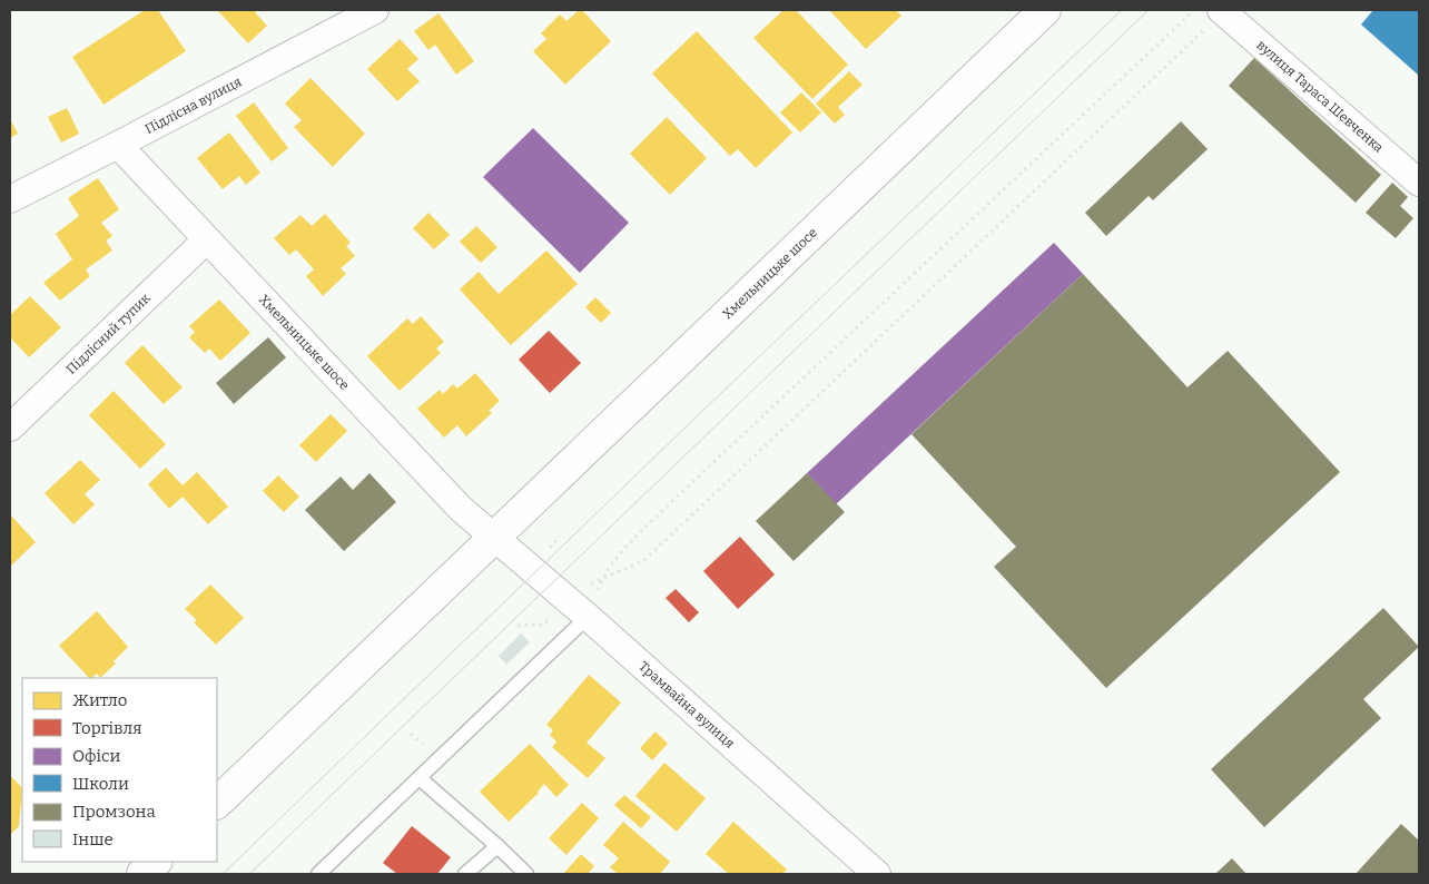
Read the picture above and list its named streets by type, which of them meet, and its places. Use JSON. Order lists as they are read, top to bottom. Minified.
{"streets":{"main road":["Хмельницьке шосе"],"street":["вулиця Тараса Шевченка","Підлісна вулиця","Підлісний тупик","Трамвайна вулиця"]},"crossings":[["Підлісна вулиця","Хмельницьке шосе"],["Хмельницьке шосе","Підлісний тупик"],["Хмельницьке шосе","Трамвайна вулиця"]],"legend":["Житло","Торгівля","Офіси","Школи","Промзона","Інше"]}
